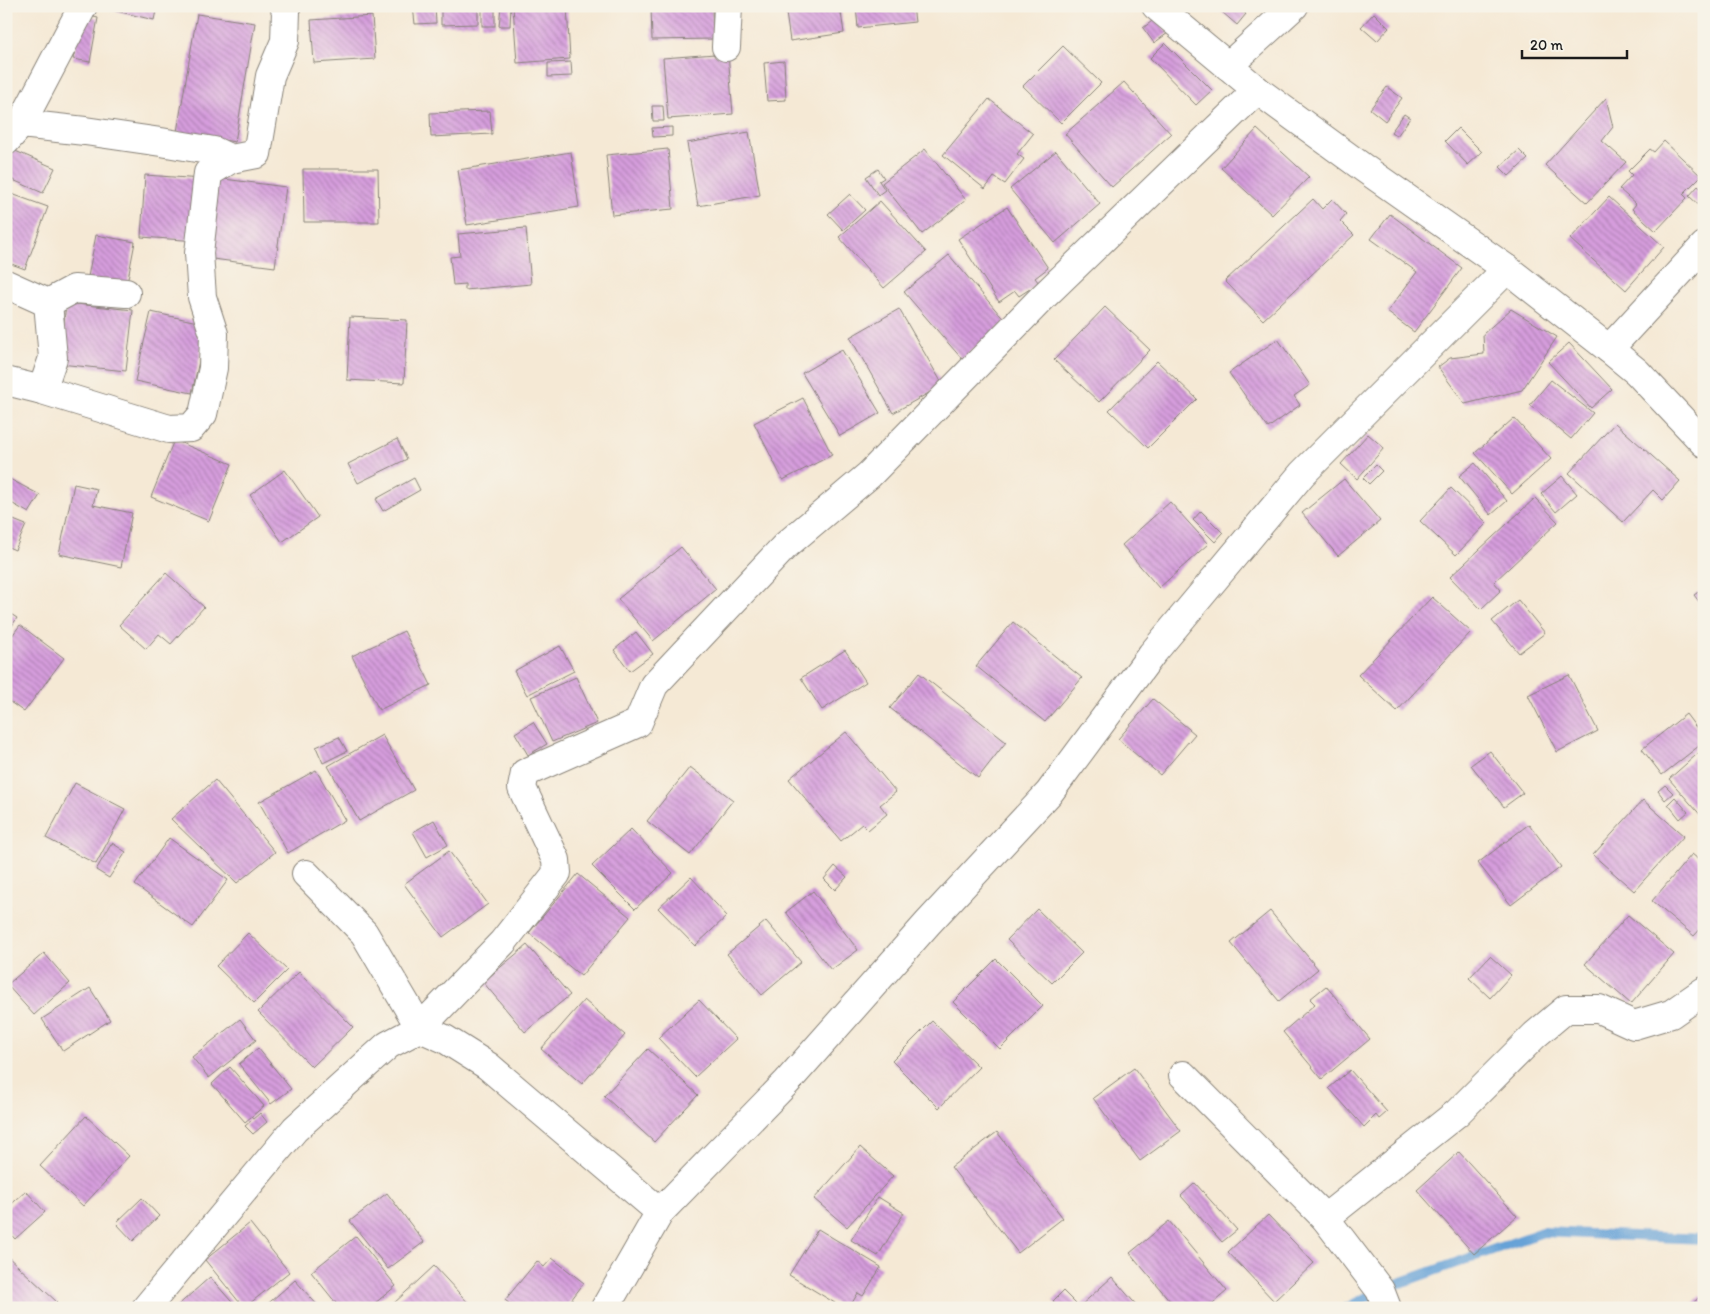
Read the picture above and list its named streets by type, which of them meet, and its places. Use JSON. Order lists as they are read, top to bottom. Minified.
{"scale_bar":"20 m"}
